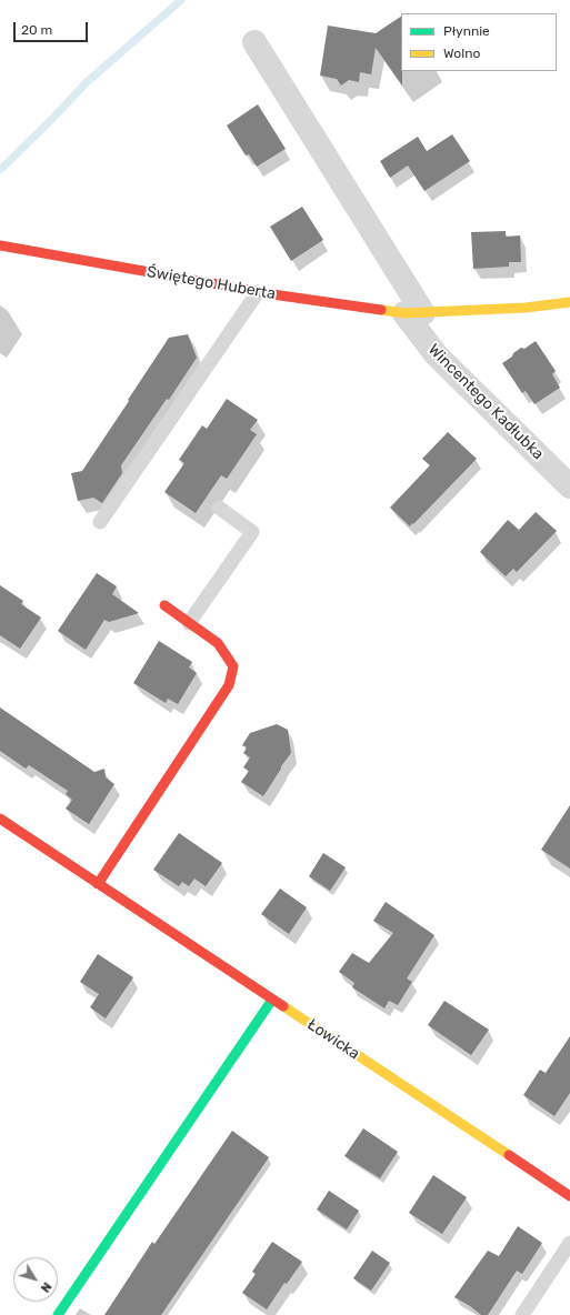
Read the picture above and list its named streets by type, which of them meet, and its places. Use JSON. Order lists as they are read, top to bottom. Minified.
{"streets":{"street":["Świętego Huberta","Wincentego Kadłubka","Łowicka"]},"crossings":[["Świętego Huberta","Wincentego Kadłubka"]],"legend":["Płynnie","Wolno"],"scale_bar":"20 m","north":"bottom right"}
